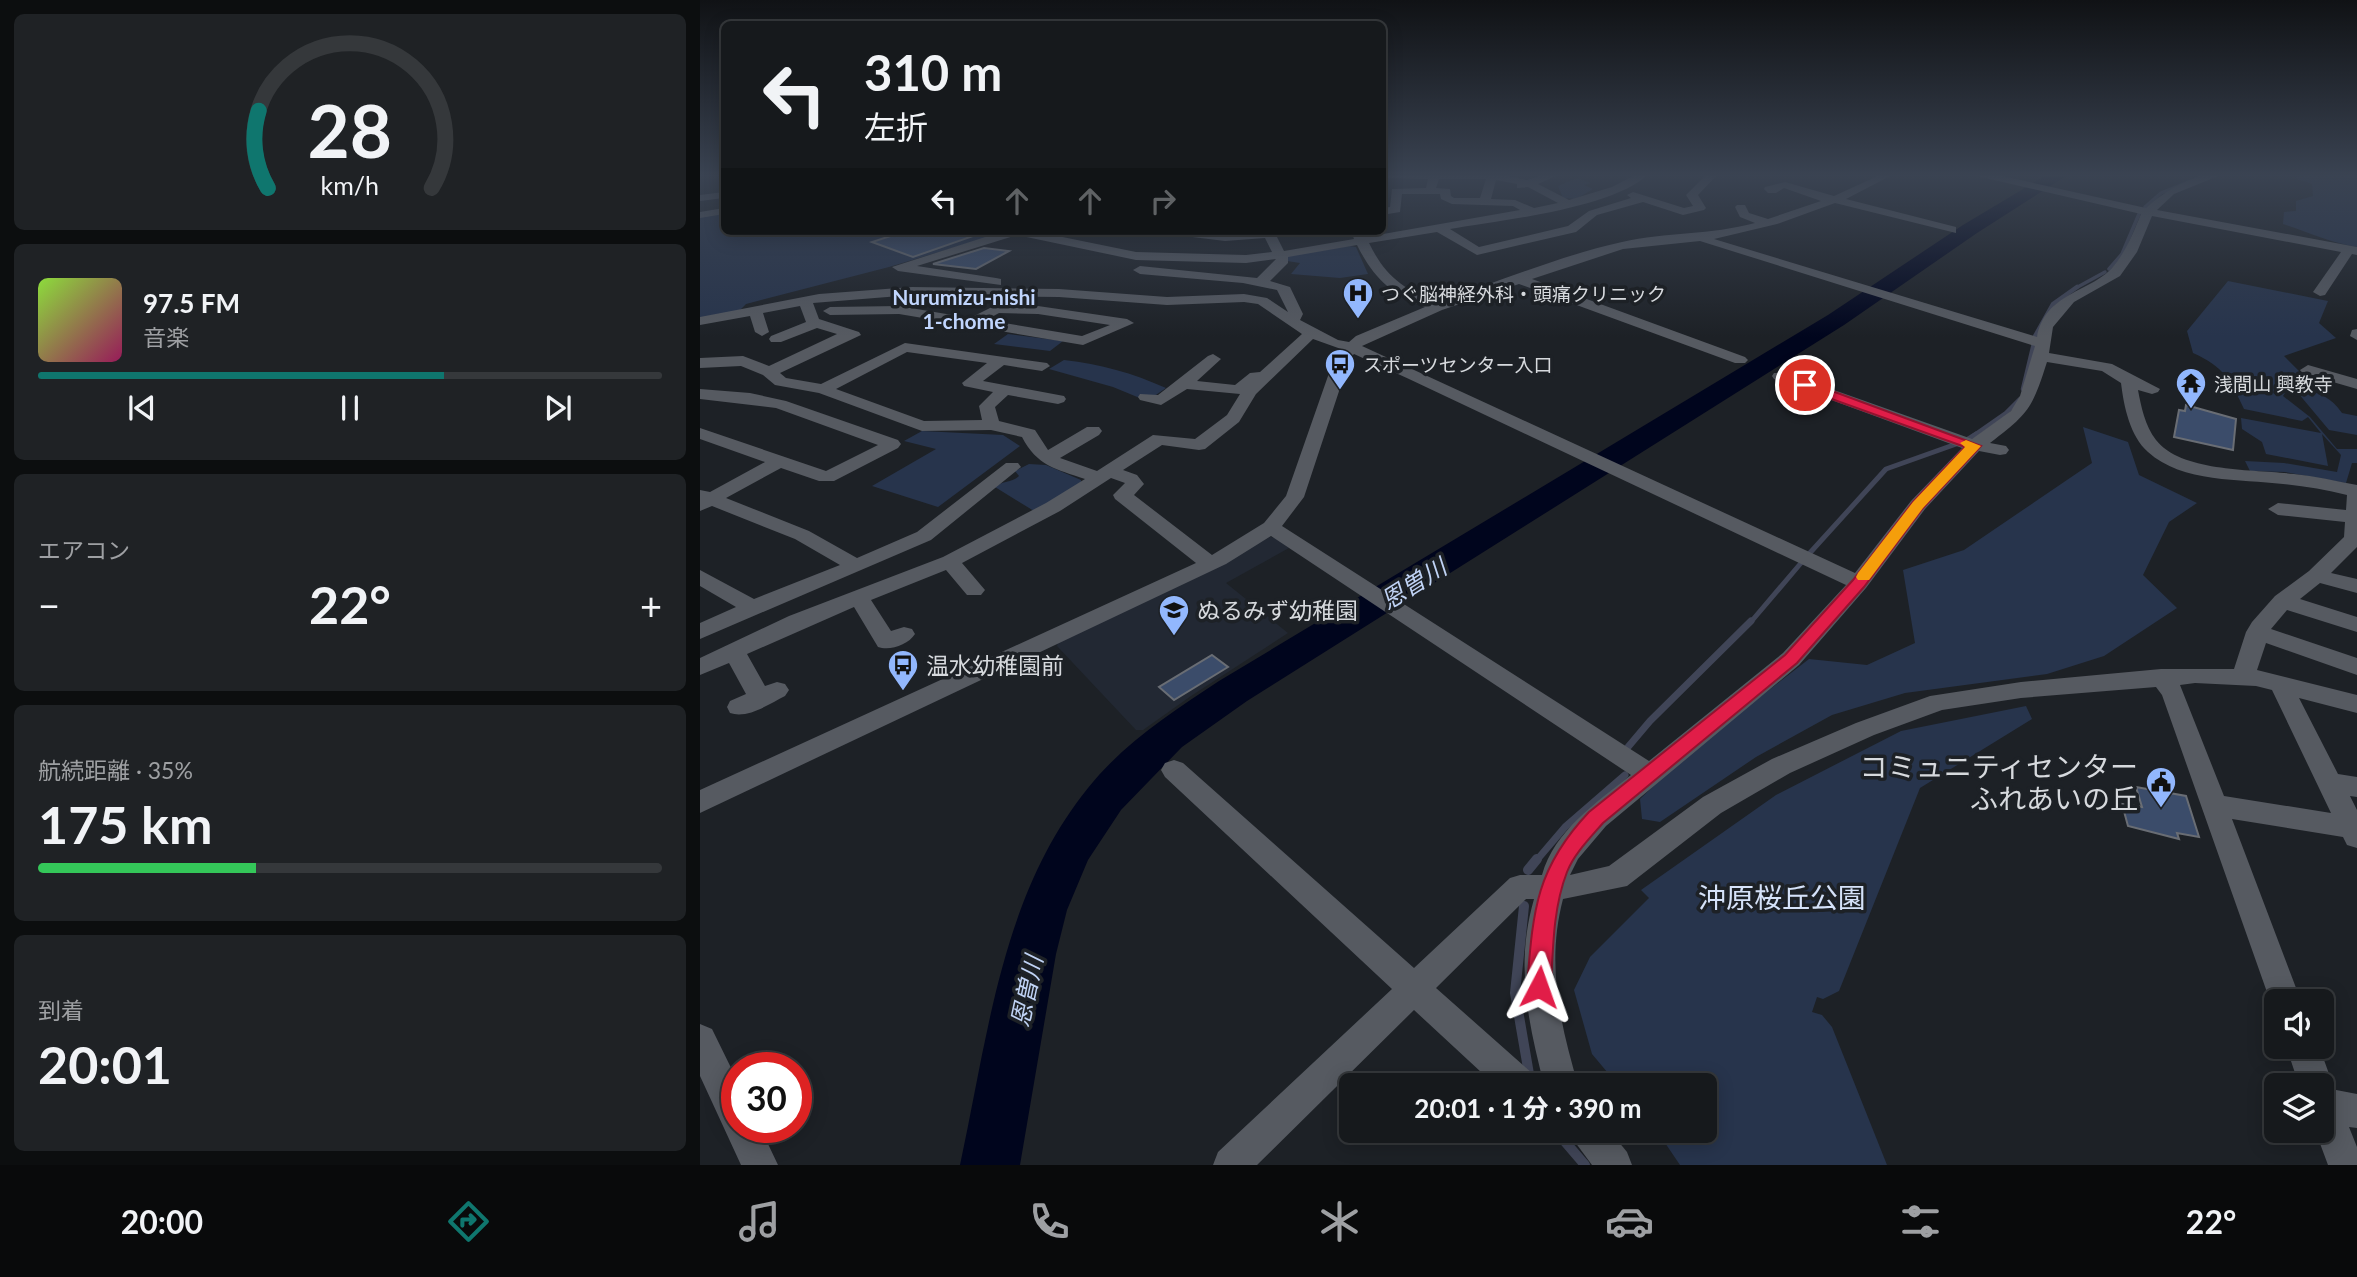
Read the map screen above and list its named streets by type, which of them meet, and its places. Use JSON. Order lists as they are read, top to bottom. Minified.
{"districts":["Nurumizu-nishi 1-chome"],"water":["恩曽川"],"parks":["沖原桜丘公園"],"places":{"hospital":["つぐ脳神経外科・頭痛クリニック"],"bus stop":["スポーツセンター入口","温水幼稚園前"],"temple":["浅間山 興教寺"],"school or university":["ぬるみず幼稚園"],"public building":["コミュニティセンター ふれあいの丘"]},"page":{"turn":["310 m","左折"],"song":["97.5 FM","音楽"],"tile":["エアコン",["航続距離 · 35%","175 km"],["到着","20:01"]],"heat":["−","22°","+"],"limit":"30","trip":"20:01 · 1 分 · 390 m","tabs":["20:00","22°"],"gauge":["28","km/h"]}}
